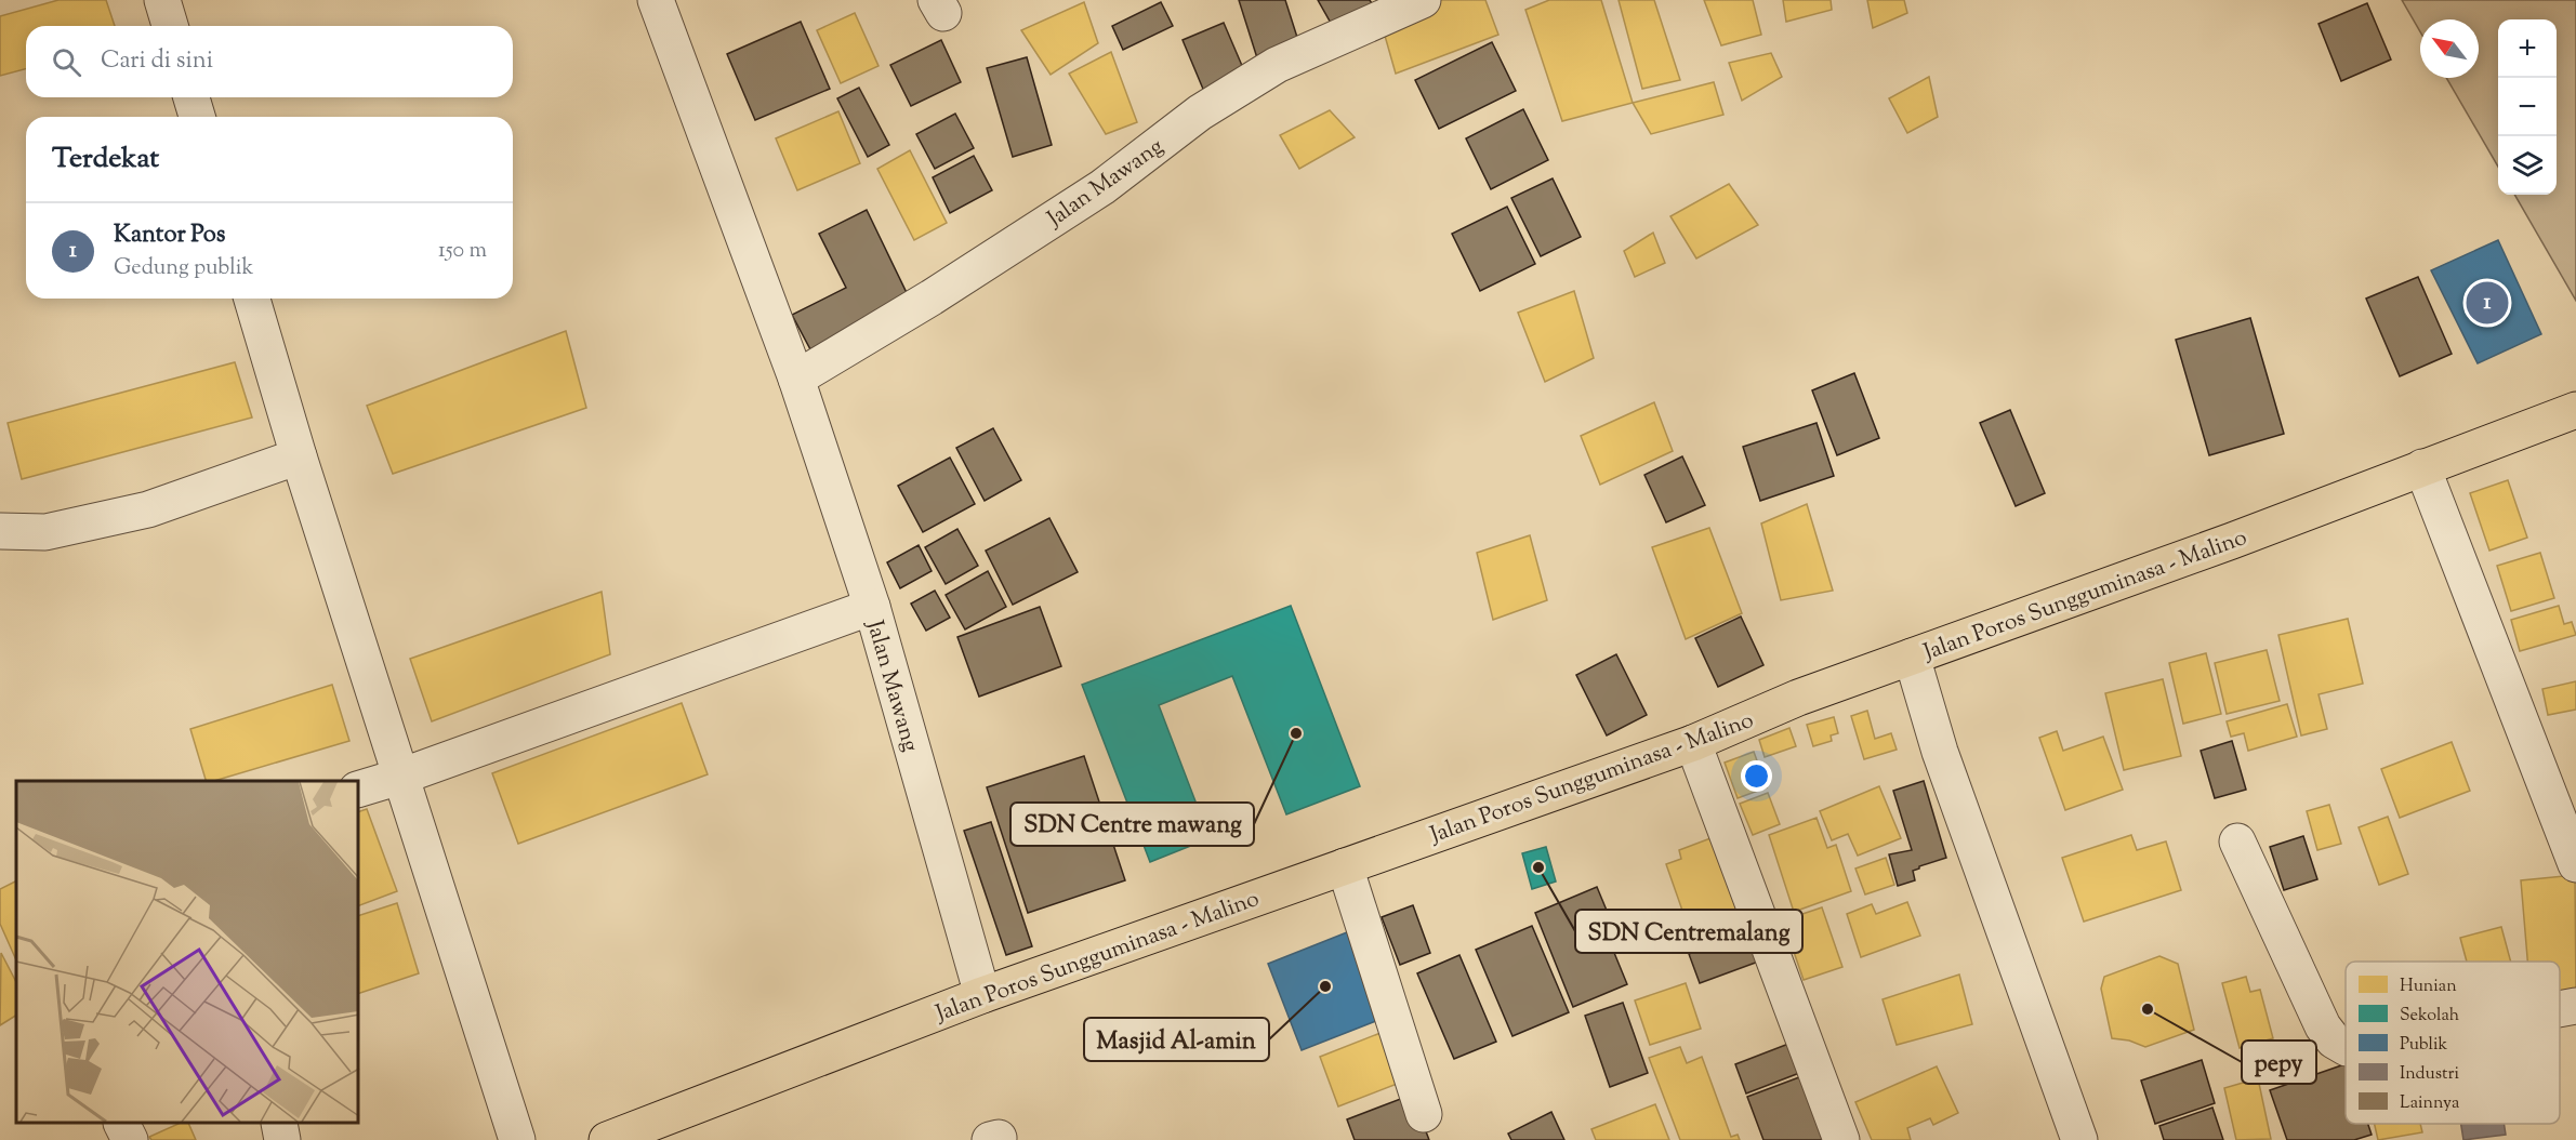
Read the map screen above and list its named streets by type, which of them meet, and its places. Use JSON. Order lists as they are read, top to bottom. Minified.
{"streets":{"main road":["Jalan Poros Sungguminasa - Malino"],"street":["Jalan Mawang"]},"crossings":[["Jalan Mawang","Jalan Poros Sungguminasa - Malino"]],"places":["SDN Centre mawang","SDN Centremalang","Masjid Al-amin","pepy"],"legend":["Hunian","Sekolah","Publik","Industri","Lainnya"],"north":"top left","page":{"map_buttons":["+","−"],"search":"Cari di sini","heading":"Terdekat","list":[{"mark":"1","name":"Kantor Pos","note":"Gedung publik","value":"150 m"}],"pins":"1"}}
